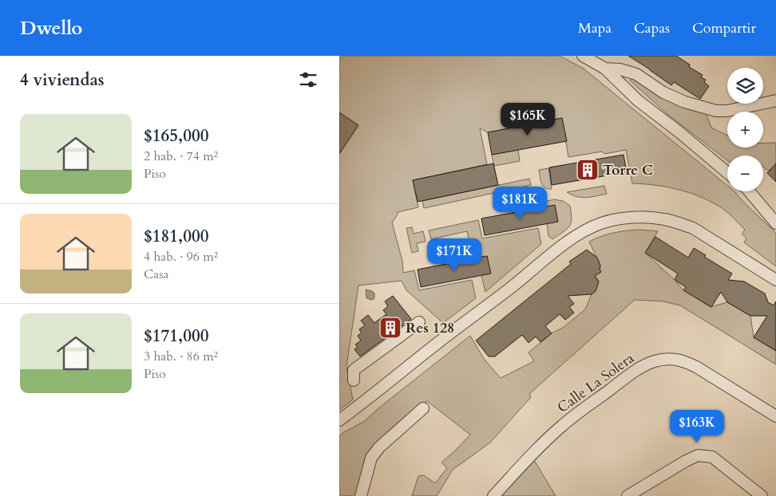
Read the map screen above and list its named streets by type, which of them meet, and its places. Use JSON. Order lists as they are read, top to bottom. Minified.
{"streets":{"street":["Calle La Solera"]},"places":{"building":["Torre C","Res 128"]},"page":{"header":"Dwello","nav":["Mapa","Capas","Compartir"],"heading":"4 viviendas","map_buttons":["+","−"],"price":["$165K","$181K","$171K","$163K"],"list":[{"name":"$165,000","note":"2 hab. · 74 m² · Piso"},{"name":"$181,000","note":"4 hab. · 96 m² · Casa"},{"name":"$171,000","note":"3 hab. · 86 m² · Piso"}]}}
